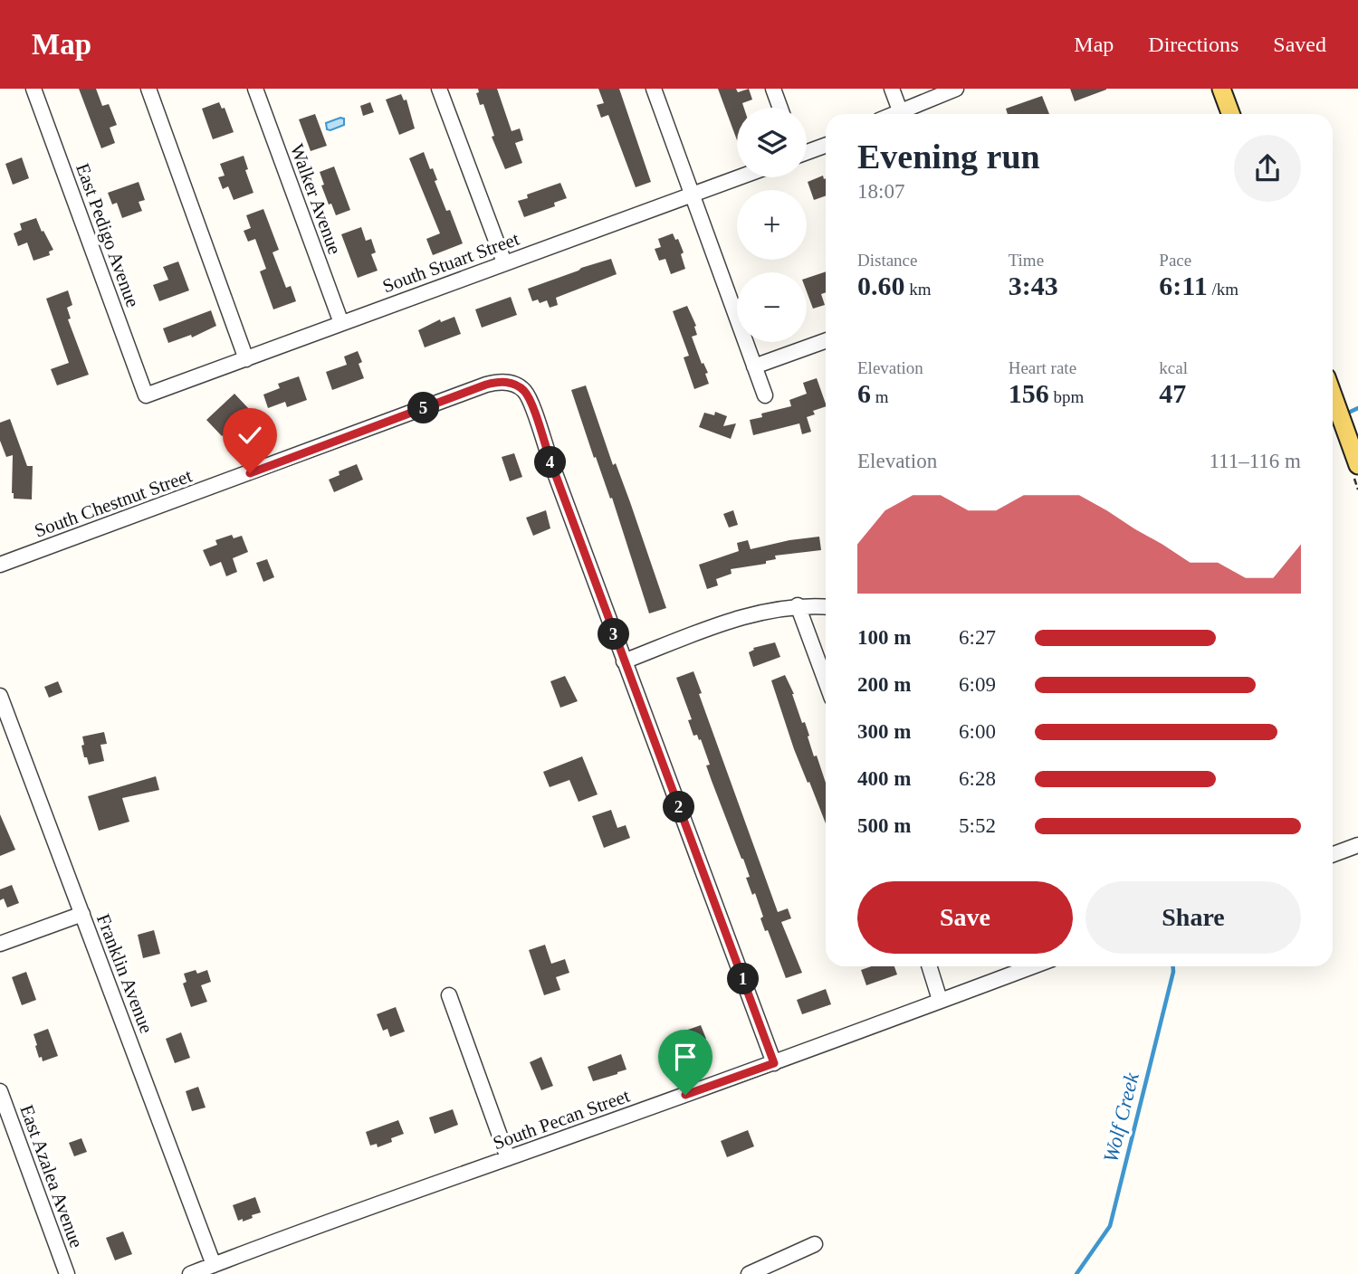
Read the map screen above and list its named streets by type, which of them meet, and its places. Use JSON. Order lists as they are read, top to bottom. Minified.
{"streets":{"street":["Walker Avenue","East Pedigo Avenue","South Stuart Street","South Chestnut Street","Franklin Avenue","South Pecan Street","East Azalea Avenue"]},"crossings":[["Walker Avenue","South Stuart Street"],["East Pedigo Avenue","South Stuart Street"],["Franklin Avenue","South Pecan Street"]],"water":["Wolf Creek"],"page":{"header":"Map","nav":["Map","Directions","Saved"],"map_buttons":["+","−"],"heading":["Evening run","18:07"],"stats":[["Distance","0.60 km"],["Time","3:43"],["Pace","6:11 /km"],["Elevation","6 m"],["Heart rate","156 bpm"],["kcal","47"]],"pins":["5","4","3","2","1"],"chart":["Elevation","111–116 m"],"list":[{"name":"100 m","note":"6:27"},{"name":"200 m","note":"6:09"},{"name":"300 m","note":"6:00"},{"name":"400 m","note":"6:28"},{"name":"500 m","note":"5:52"}],"buttons":["Save","Share"]}}
